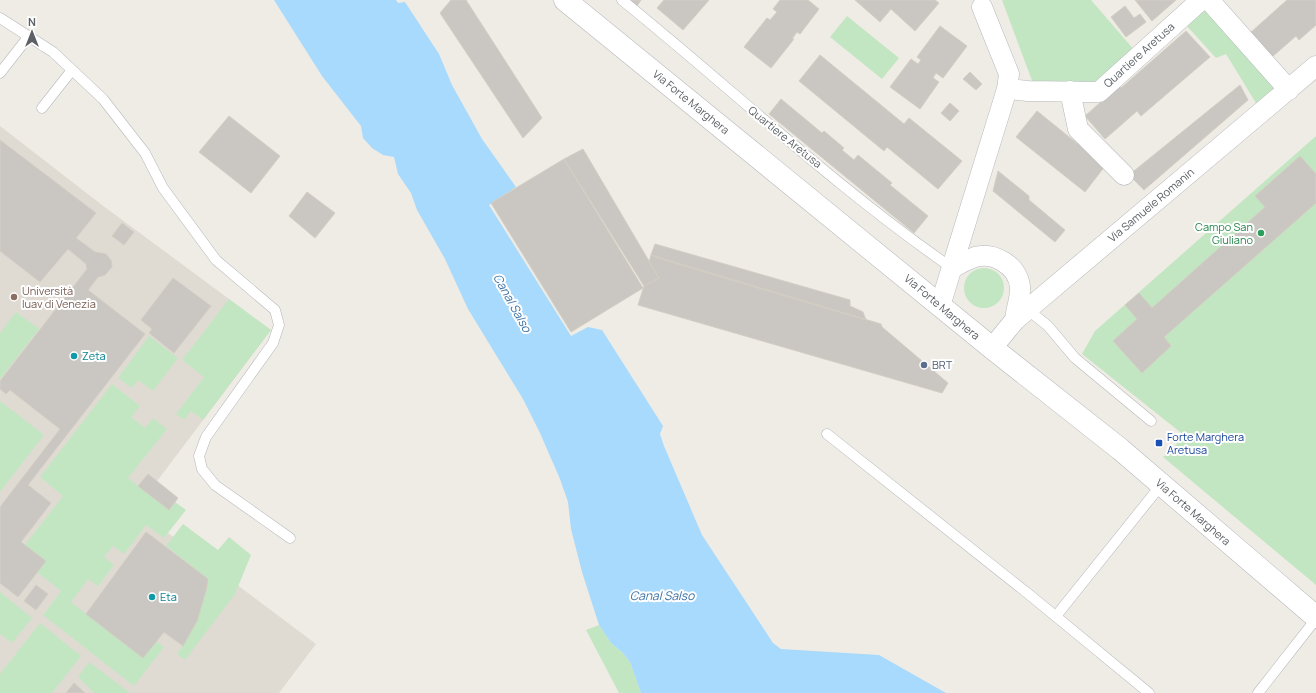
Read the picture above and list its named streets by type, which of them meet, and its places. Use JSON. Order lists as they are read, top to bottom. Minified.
{"streets":{"street":["Quartiere Aretusa","Via Forte Marghera","Via Samuele Romanin"]},"crossings":[["Quartiere Aretusa","Via Forte Marghera"],["Quartiere Aretusa","Via Samuele Romanin"],["Via Forte Marghera","Via Samuele Romanin"]],"water":["Canal Salso"],"places":{"other":["Campo San Giuliano","Università Iuav di Venezia","Zeta","BRT","Eta"],"transit":["Forte Marghera Aretusa"]},"north":"top"}
